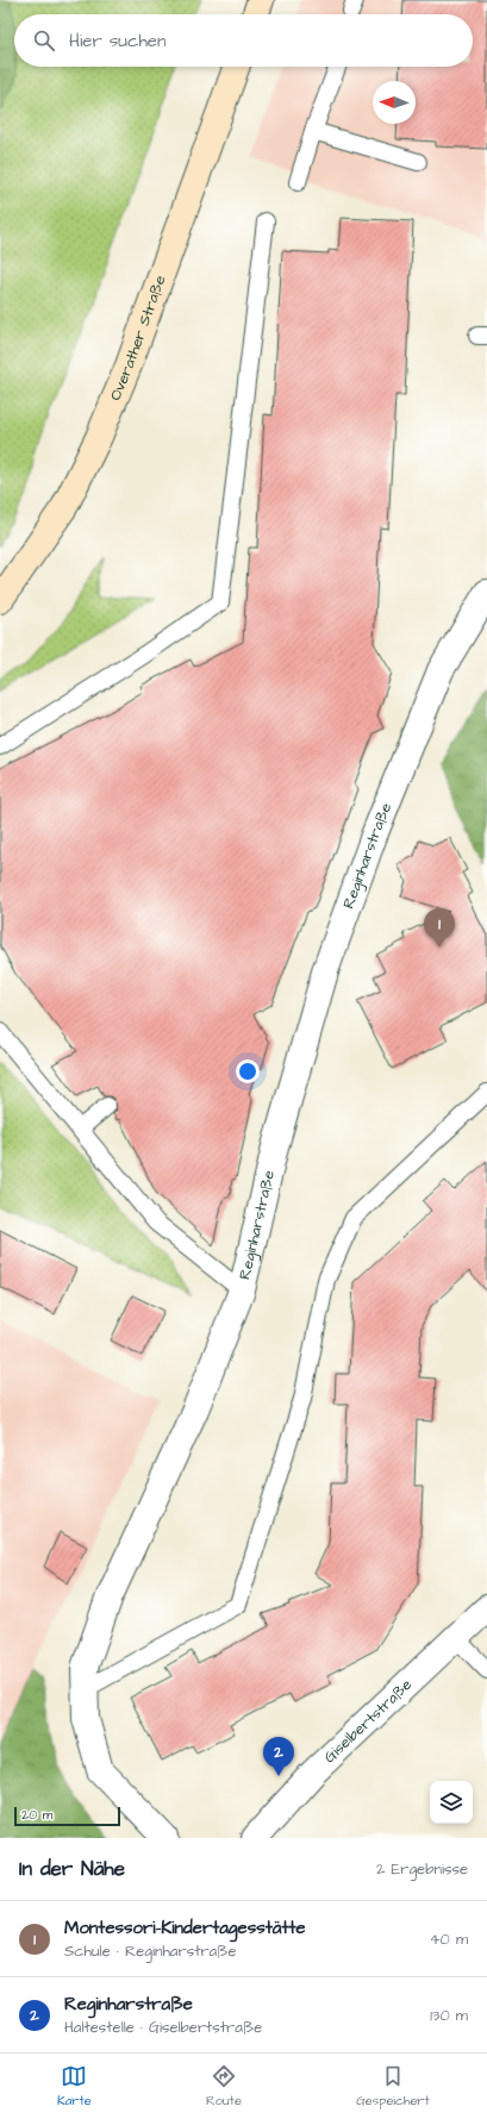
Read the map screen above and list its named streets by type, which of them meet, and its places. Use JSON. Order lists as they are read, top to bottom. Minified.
{"streets":{"main road":["Overather Straße"],"street":["Reginharstraße","Giselbertstraße"]},"scale_bar":"20 m","north":"left","page":{"search":"Hier suchen","pins":["1","2"],"scale":"20 m","heading":["In der Nähe","2 Ergebnisse"],"list":[{"mark":"1","name":"Montessori-Kindertagesstätte","note":"Schule · Reginharstraße","value":"40 m"},{"mark":"2","name":"Reginharstraße","note":"Haltestelle · Giselbertstraße","value":"130 m"}],"nav":["Karte","Route","Gespeichert"]}}
